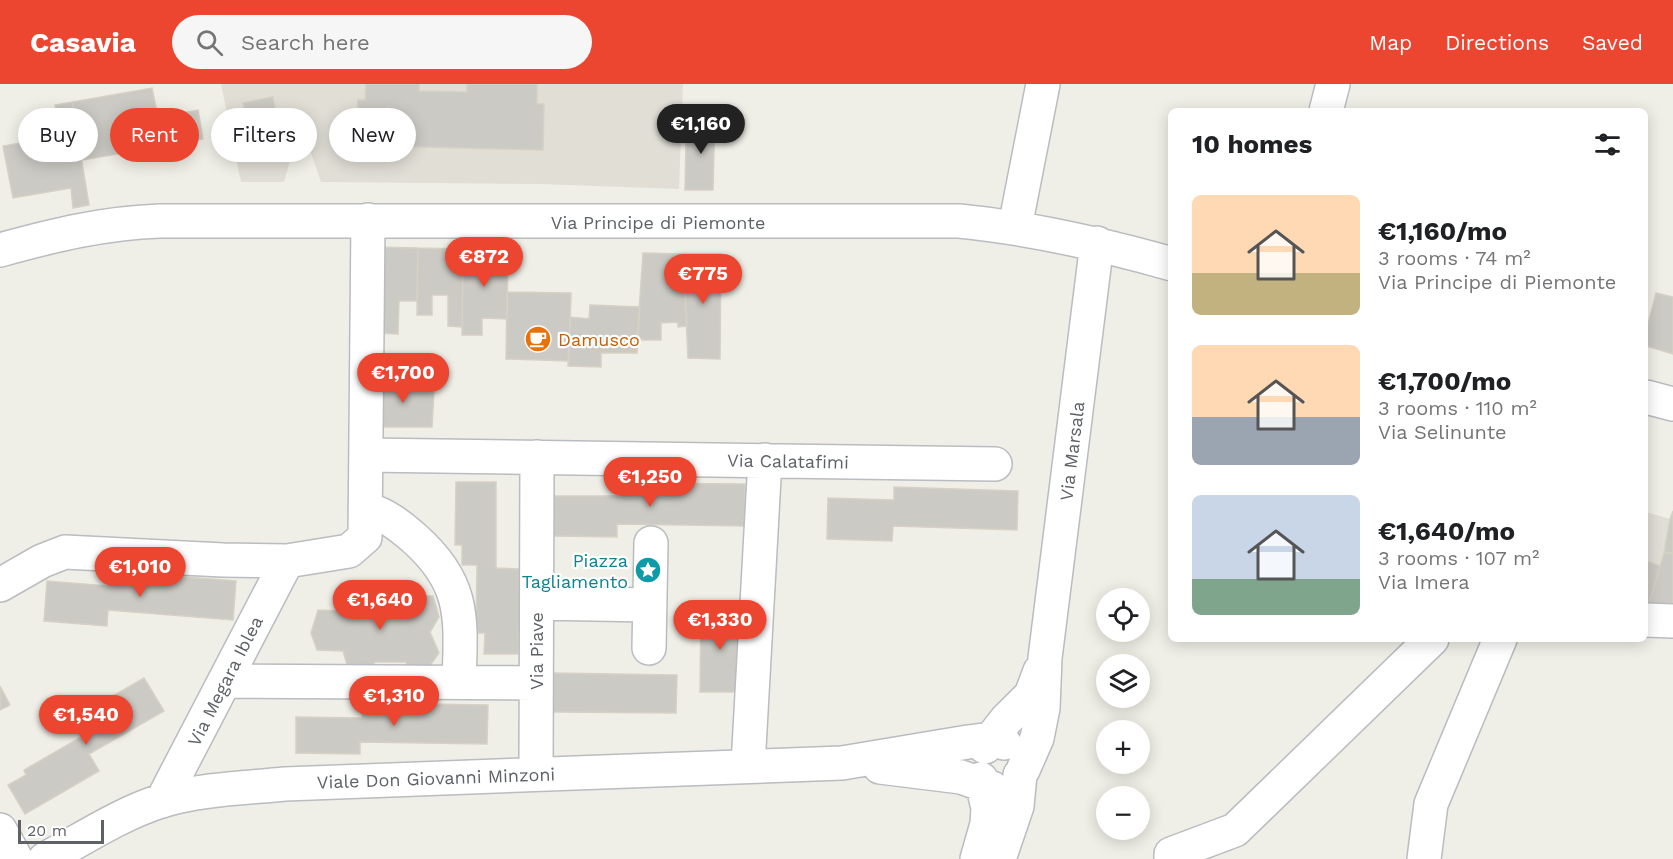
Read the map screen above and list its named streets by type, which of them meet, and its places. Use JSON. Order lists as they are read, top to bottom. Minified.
{"streets":{"street":["Via Principe di Piemonte","Via Marsala","Via Calatafimi","Via Piave","Via Megara Iblea","Viale Don Giovanni Minzoni"]},"crossings":[["Via Principe di Piemonte","Via Marsala"],["Via Calatafimi","Via Piave"],["Via Piave","Viale Don Giovanni Minzoni"],["Via Megara Iblea","Viale Don Giovanni Minzoni"]],"places":{"cafe":["Damusco"],"place":["Piazza Tagliamento"]},"scale_bar":"20 m","page":{"header":"Casavia","search":"Search here","nav":["Map","Directions","Saved"],"price":["€1,160","€872","€775","€1,700","€1,250","€1,010","€1,640","€1,330","€1,310","€1,540"],"chip":["Buy","Rent","Filters","New"],"heading":"10 homes","list":[{"name":"€1,160/mo","note":"3 rooms · 74 m² · Via Principe di Piemonte"},{"name":"€1,700/mo","note":"3 rooms · 110 m² · Via Selinunte"},{"name":"€1,640/mo","note":"3 rooms · 107 m² · Via Imera"}],"map_buttons":["+","−"],"scale":"20 m"}}
